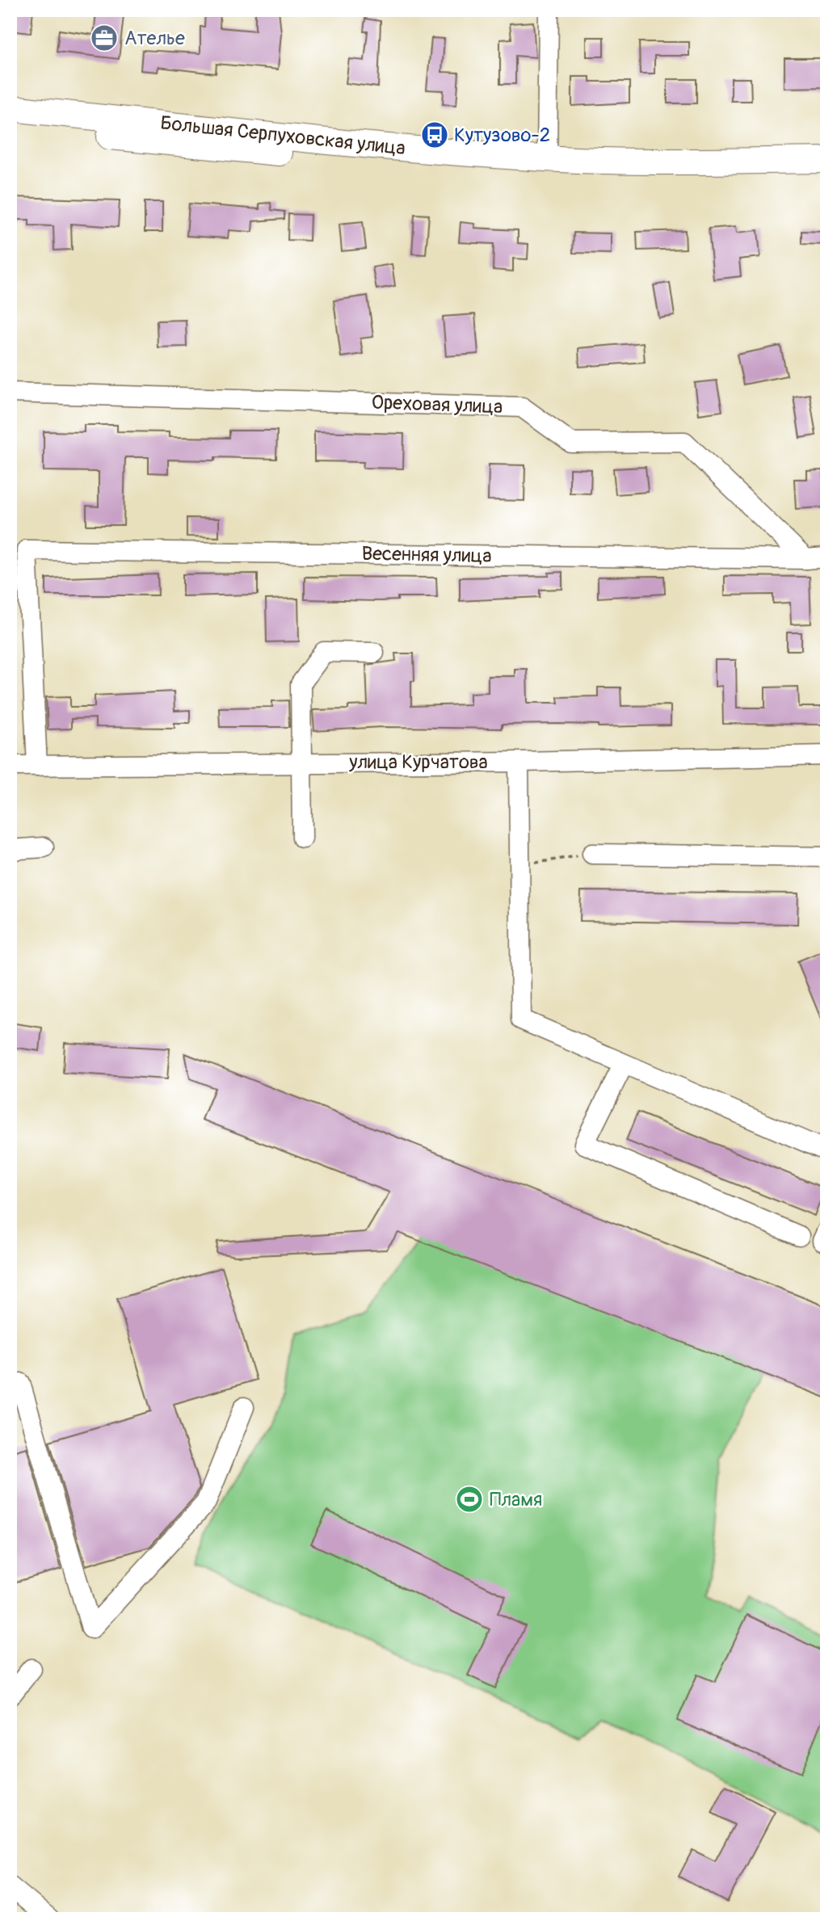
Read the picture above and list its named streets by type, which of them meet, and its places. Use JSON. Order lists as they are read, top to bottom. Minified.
{"streets":{"main road":["Большая Серпуховская улица"],"street":["Ореховая улица","Весенняя улица","улица Курчатова"]},"crossings":[["Ореховая улица","Весенняя улица"],["Весенняя улица","улица Курчатова"]],"places":{"office":["Ателье"],"bus stop":["Кутузово-2"],"sports":["Пламя"]}}
